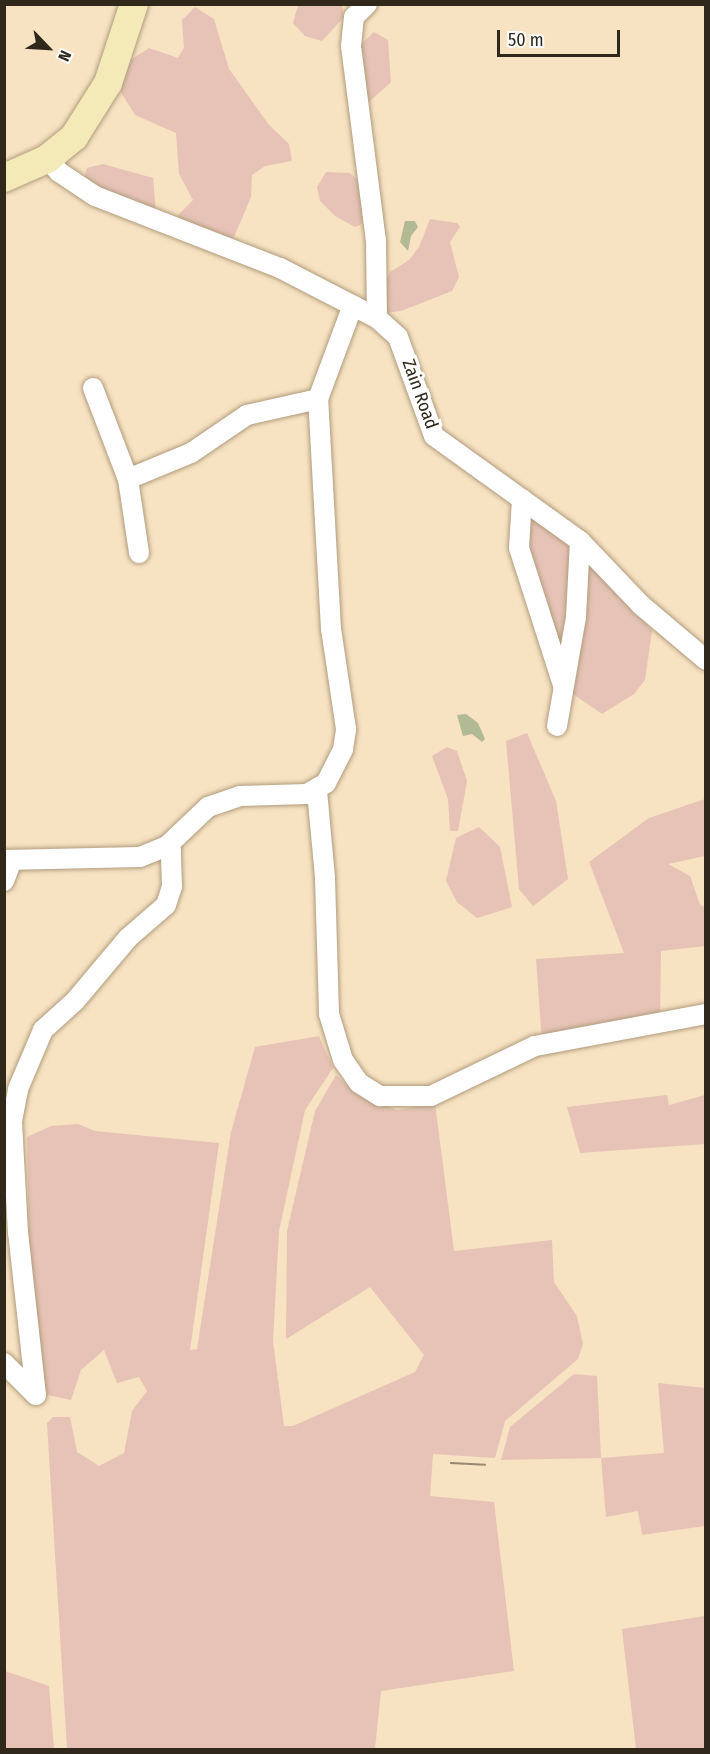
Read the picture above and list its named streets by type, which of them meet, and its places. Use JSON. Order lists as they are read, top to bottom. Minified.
{"streets":{"street":["Zain Road"]},"scale_bar":"50 m","north":"bottom right"}
